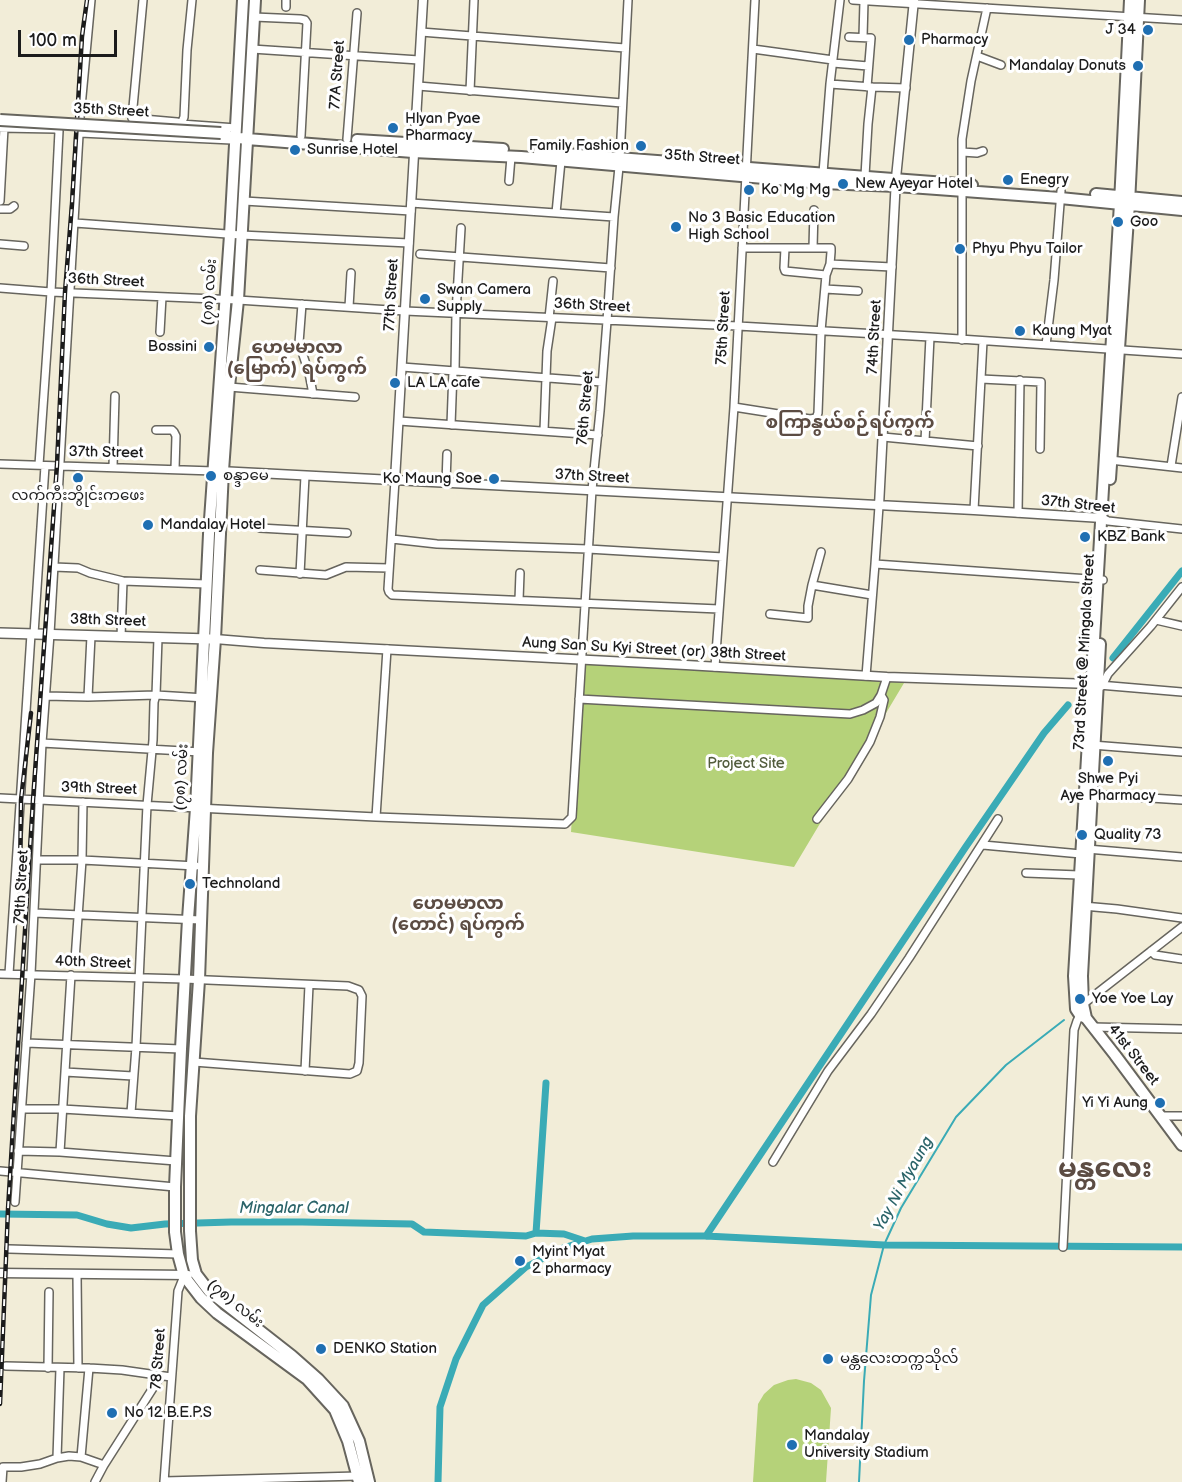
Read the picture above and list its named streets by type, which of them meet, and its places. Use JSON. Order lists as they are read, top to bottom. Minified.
{"streets":{"main road":["35th Street","(၇၈) လမ်း","38th Street","73rd Street @ Mingala Street","41st Street"],"street":["77A Street","36th Street","77th Street","75th Street","74th Street","76th Street","37th Street","Aung San Su Kyi Street (or) 38th Street","39th Street","79th Street","40th Street","78 Street"]},"crossings":[["77A Street","35th Street"],["35th Street","(၇၈) လမ်း"],["35th Street","77th Street"],["35th Street","75th Street"],["35th Street","74th Street"],["35th Street","76th Street"],["35th Street","73rd Street @ Mingala Street"],["35th Street","79th Street"],["36th Street","(၇၈) လမ်း"],["36th Street","77th Street"],["36th Street","75th Street"],["36th Street","74th Street"],["36th Street","76th Street"],["36th Street","73rd Street @ Mingala Street"],["36th Street","79th Street"],["(၇၈) လမ်း","37th Street"],["(၇၈) လမ်း","38th Street"],["(၇၈) လမ်း","Aung San Su Kyi Street (or) 38th Street"],["(၇၈) လမ်း","39th Street"],["(၇၈) လမ်း","40th Street"],["(၇၈) လမ်း","78 Street"],["77th Street","37th Street"],["75th Street","37th Street"],["75th Street","Aung San Su Kyi Street (or) 38th Street"],["74th Street","37th Street"],["74th Street","Aung San Su Kyi Street (or) 38th Street"],["76th Street","37th Street"],["76th Street","Aung San Su Kyi Street (or) 38th Street"],["76th Street","39th Street"],["37th Street","73rd Street @ Mingala Street"],["37th Street","79th Street"],["38th Street","Aung San Su Kyi Street (or) 38th Street"],["38th Street","79th Street"],["Aung San Su Kyi Street (or) 38th Street","73rd Street @ Mingala Street"],["73rd Street @ Mingala Street","41st Street"],["39th Street","79th Street"],["79th Street","40th Street"]],"districts":["ဟေမမာလာ (မြောက်) ရပ်ကွက်","စကြာနွယ်စဉ်ရပ်ကွက်","ဟေမမာလာ (တောင်) ရပ်ကွက်","မန္တလေး"],"water":["Yay Ni Myaung","Mingalar Canal"],"parks":["Project Site"],"places":["J 34","Pharmacy","Mandalay Donuts","Hlyan Pyae Pharmacy","Family Fashion","Sunrise Hotel","Enegry","New Ayeyar Hotel","Ko Mg Mg","Goo","No 3 Basic Education High School","Phyu Phyu Tailor","Swan Camera Supply","Kaung Myat","Bossini","LA LA cafe","စန္ဒာမေ","လက်ကီးဘွိုင်းကဖေး","Ko Maung Soe","Mandalay Hotel","KBZ Bank","Shwe Pyi Aye Pharmacy","Quality 73","Technoland","Yoe Yoe Lay","Yi Yi Aung","Myint Myat 2 pharmacy","DENKO Station","မန္တလေးတက္ကသိုလ်","No 12 B.E.P.S","Mandalay University Stadium"],"scale_bar":"100 m"}
